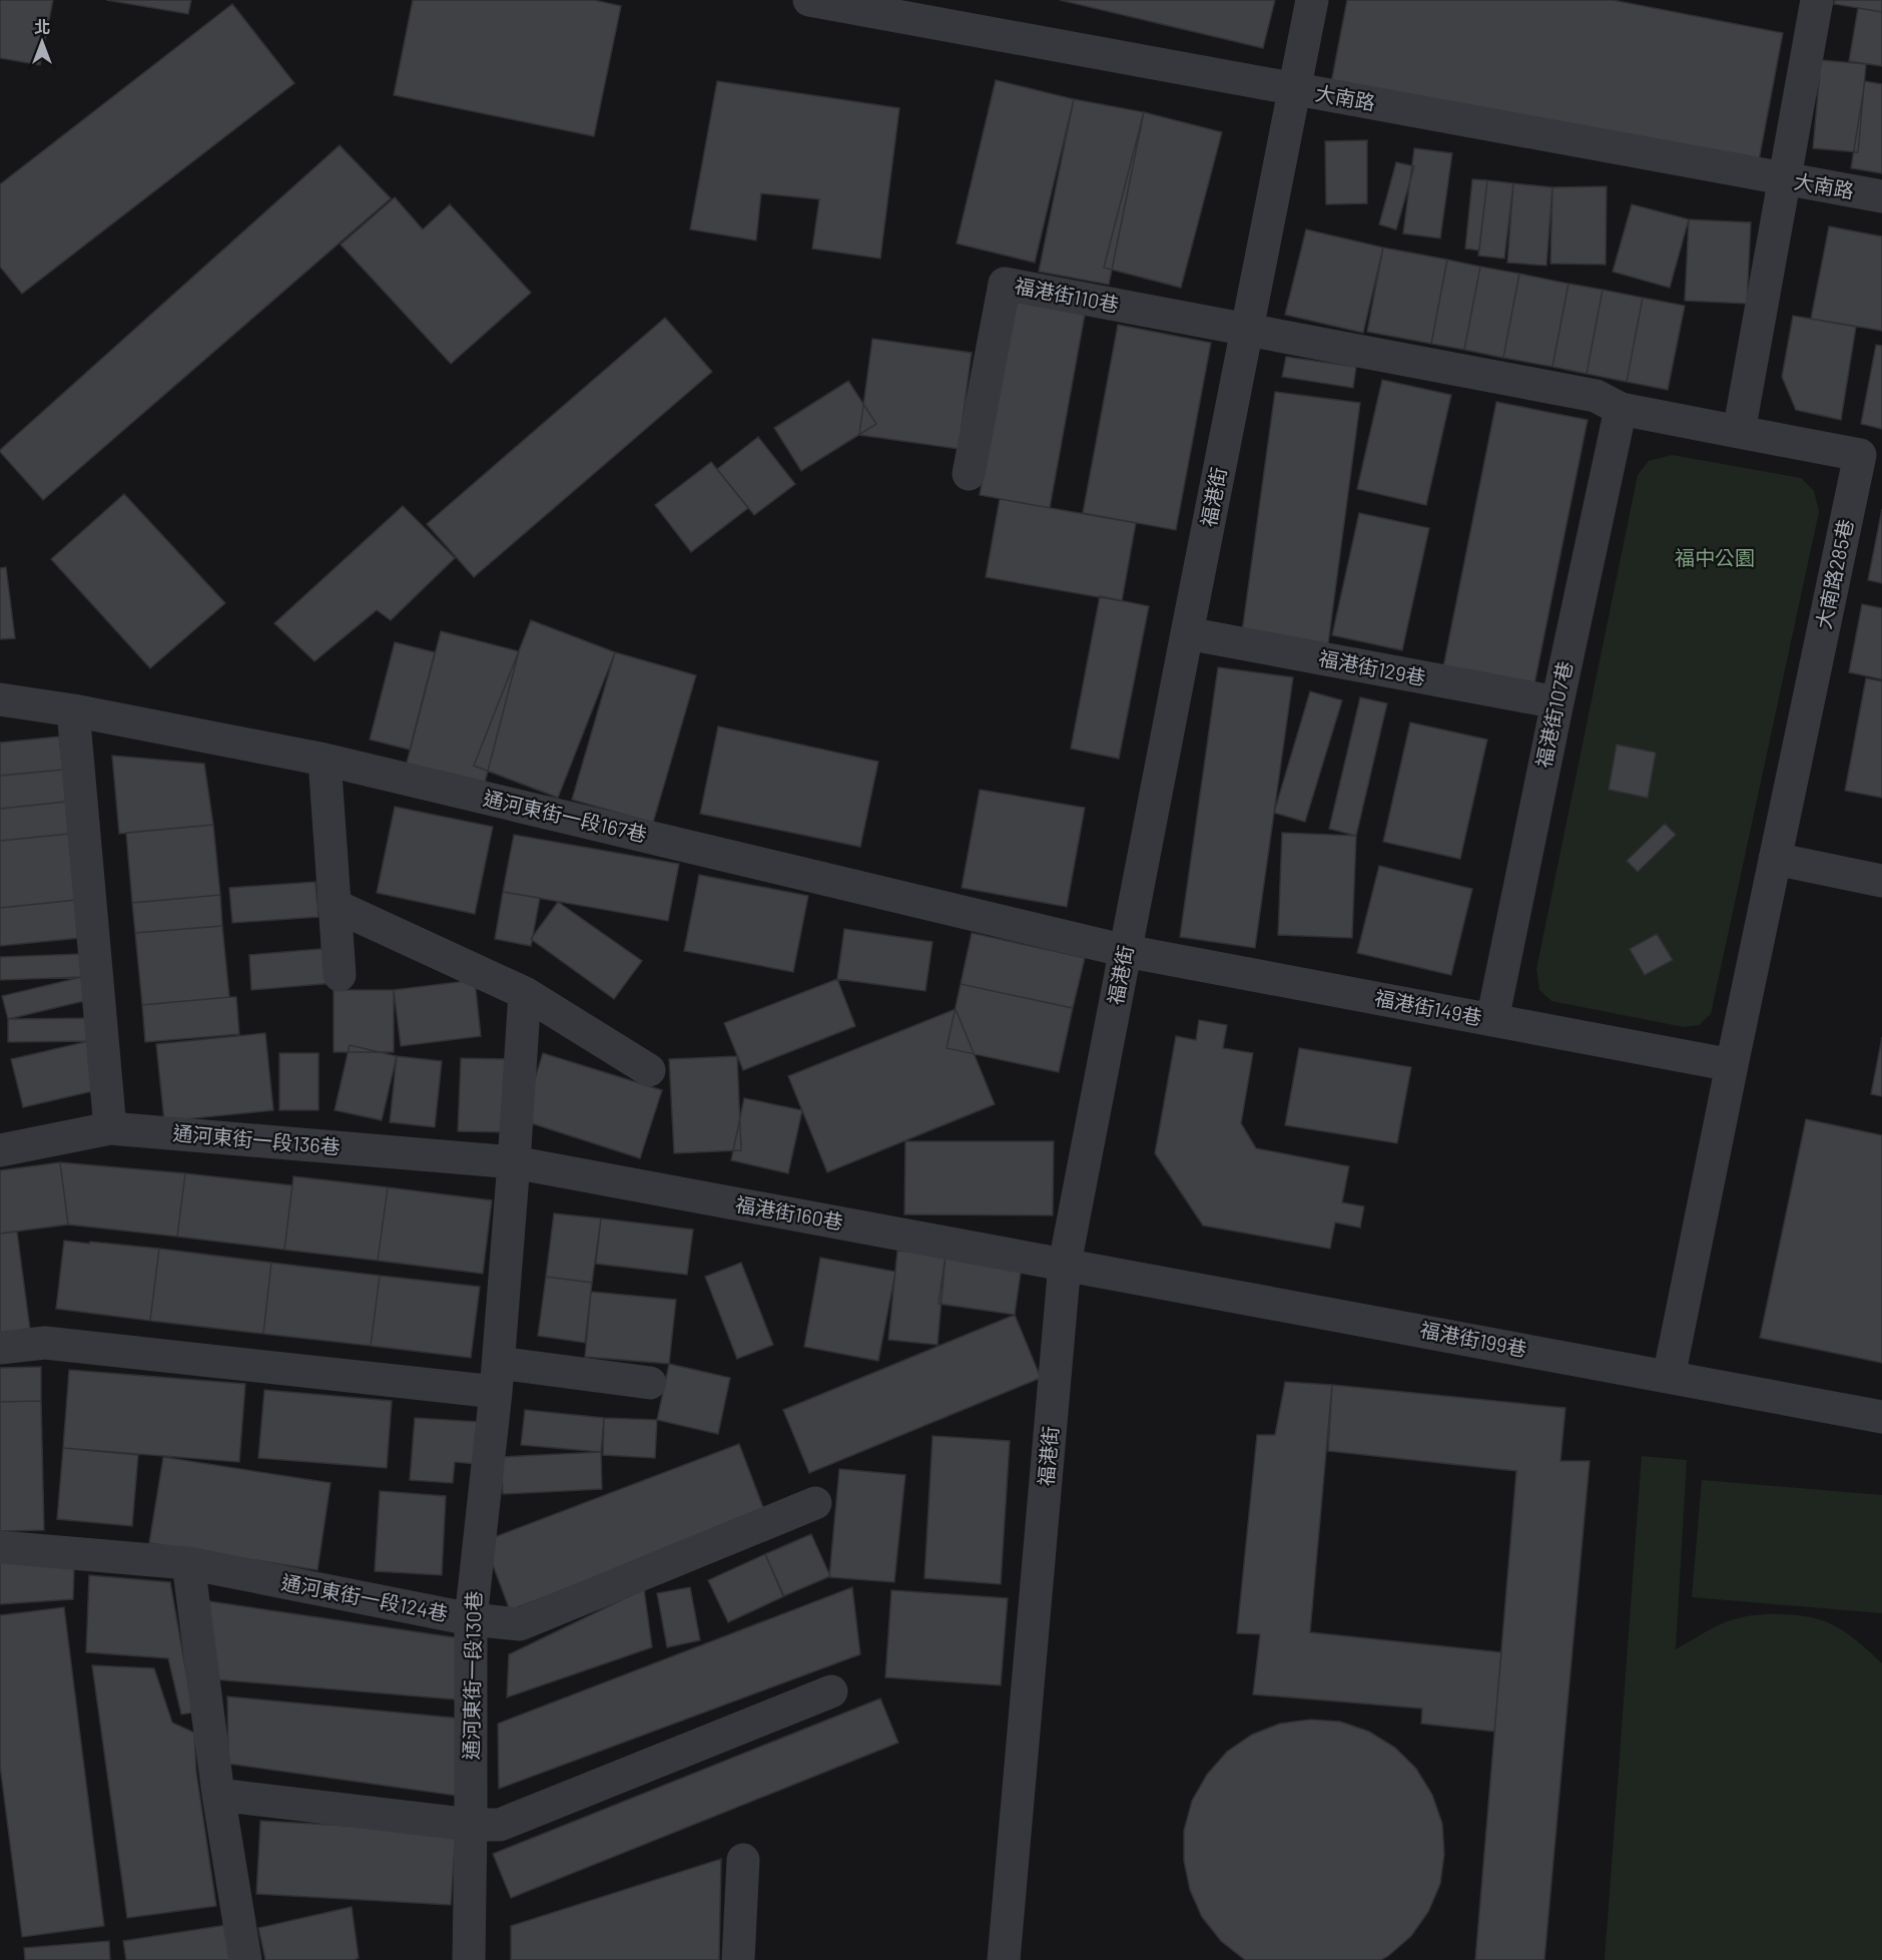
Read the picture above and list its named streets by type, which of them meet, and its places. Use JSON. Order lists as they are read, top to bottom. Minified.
{"streets":{"street":["大南路","福港街110巷","福港街","大南路285巷","福港街129巷","福港街107巷","通河東街一段167巷","福港街149巷","通河東街一段136巷","福港街160巷","福港街199巷","通河東街一段124巷","通河東街一段130巷"]},"crossings":[["大南路","福港街"],["福港街110巷","福港街"],["福港街","福港街129巷"],["福港街","通河東街一段167巷"],["福港街","福港街149巷"],["福港街","福港街160巷"],["福港街","福港街199巷"],["大南路285巷","福港街149巷"],["大南路285巷","福港街199巷"],["福港街129巷","福港街107巷"],["福港街107巷","福港街149巷"],["通河東街一段167巷","福港街149巷"],["通河東街一段136巷","福港街160巷"],["通河東街一段136巷","通河東街一段130巷"],["福港街160巷","福港街199巷"],["福港街160巷","通河東街一段130巷"],["通河東街一段124巷","通河東街一段130巷"]],"parks":["福中公園"],"north":"top"}
